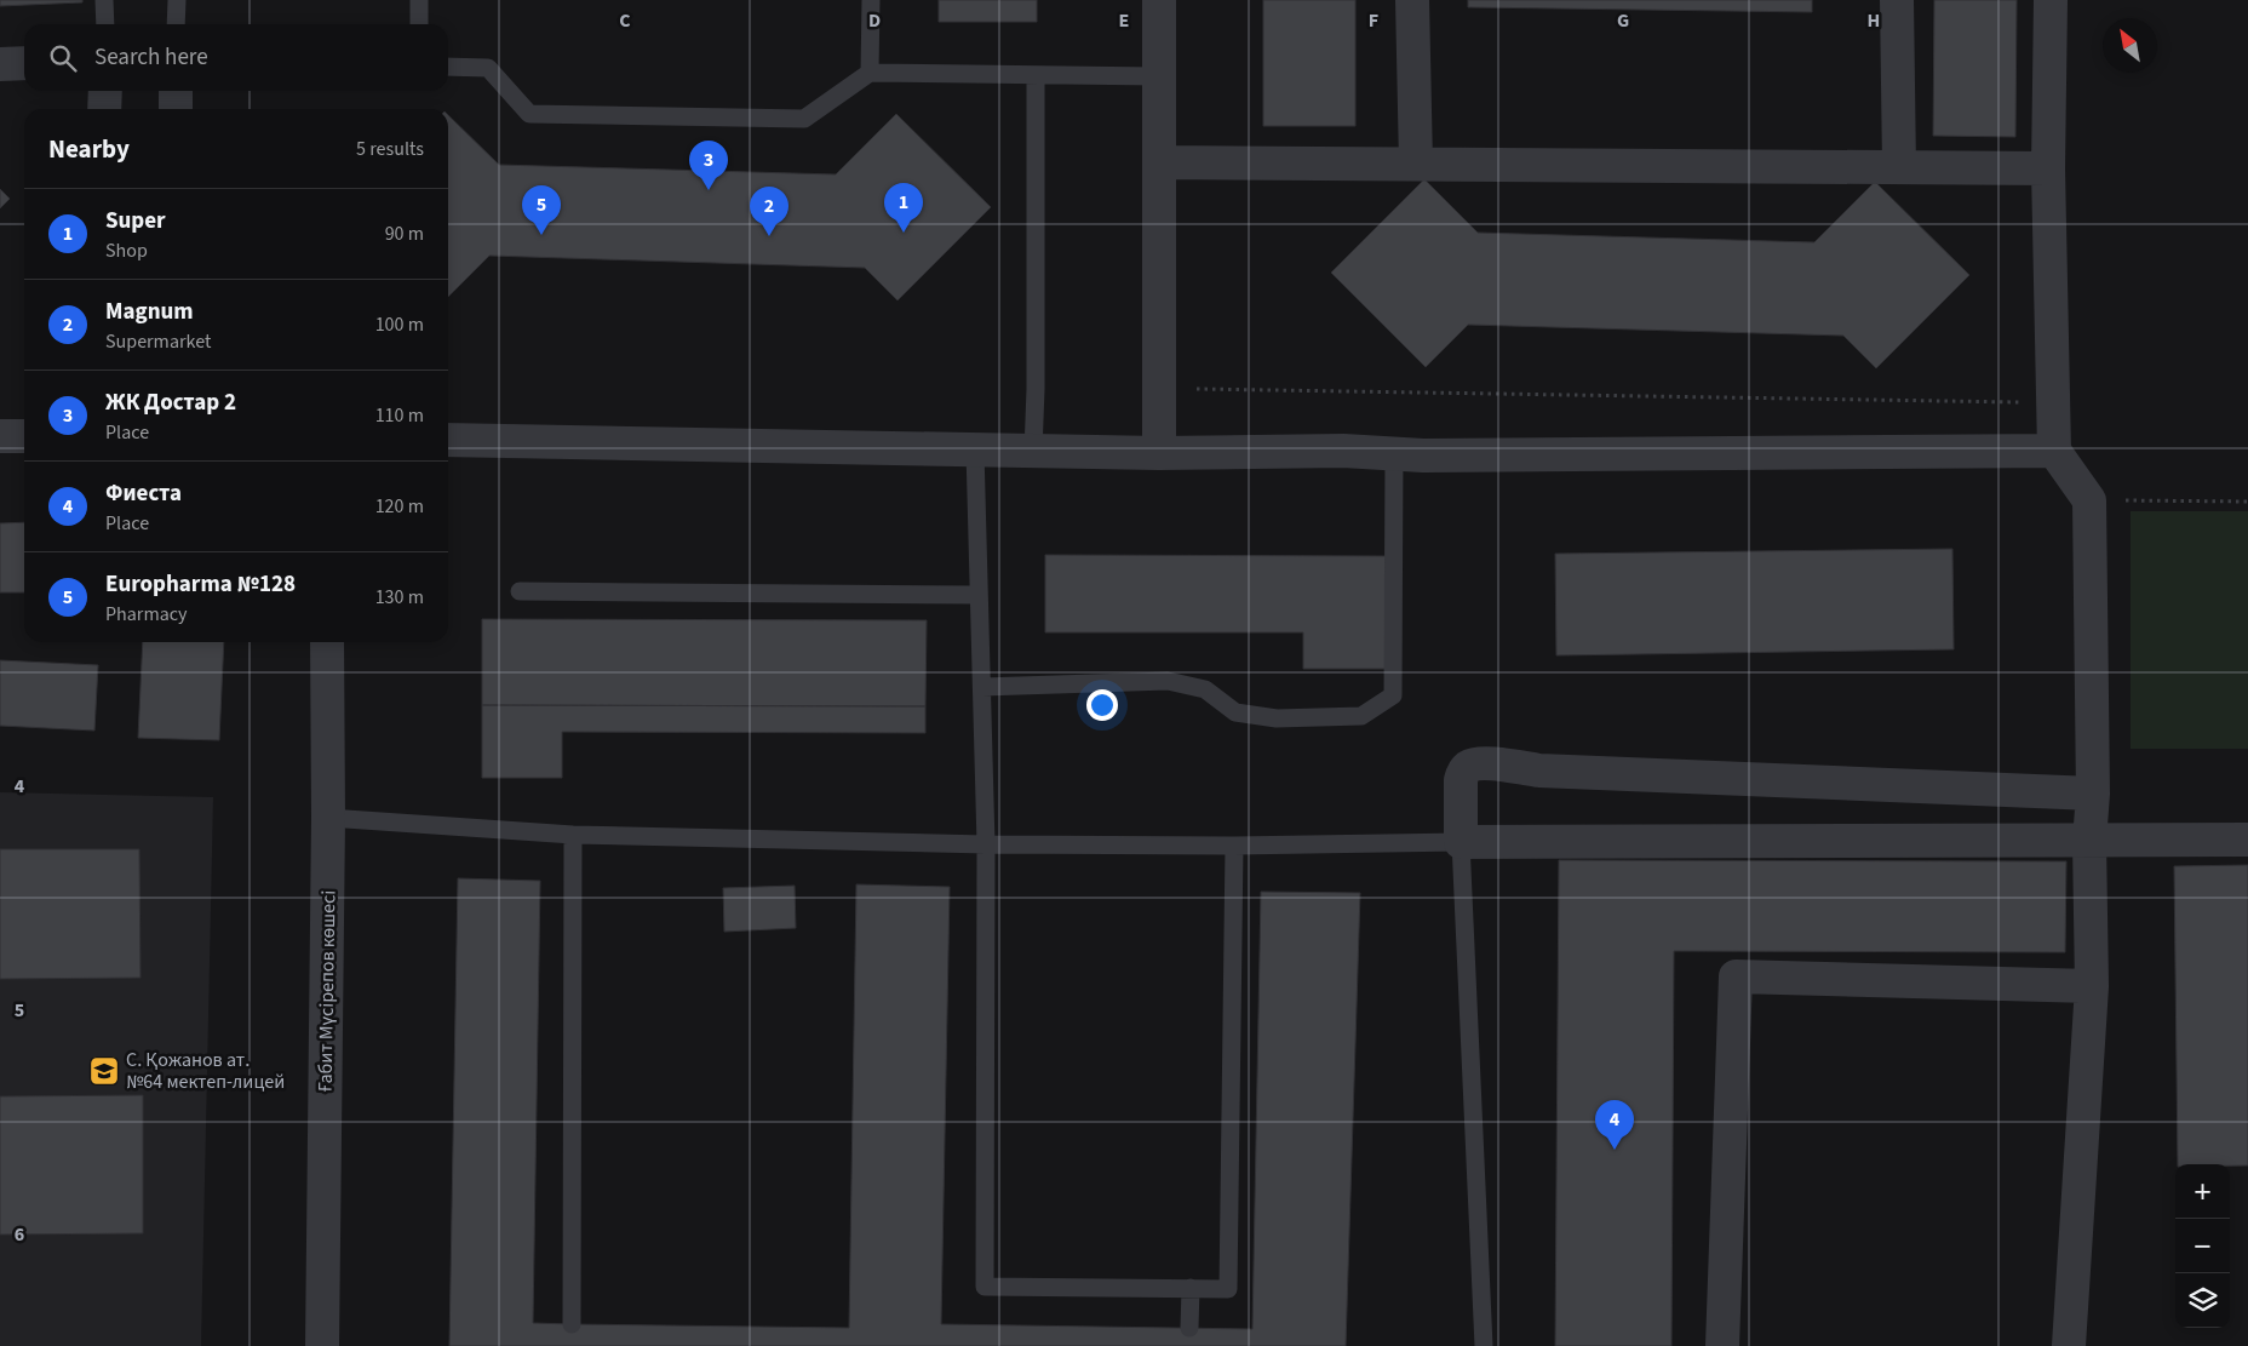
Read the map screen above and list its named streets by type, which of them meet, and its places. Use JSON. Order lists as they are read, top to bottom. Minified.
{"streets":{"street":["Ғабит Мүсірепов көшесі"]},"places":{"school or university":["С. Қожанов ат. №64 мектеп-лицей"]},"north":"top left","page":{"search":"Search here","heading":["Nearby","5 results"],"pins":["3","1","5","2","4"],"list":[{"mark":"1","name":"Super","note":"Shop","value":"90 m"},{"mark":"2","name":"Magnum","note":"Supermarket","value":"100 m"},{"mark":"3","name":"ЖК Достар 2","note":"Place","value":"110 m"},{"mark":"4","name":"Фиеста","note":"Place","value":"120 m"},{"mark":"5","name":"Europharma №128","note":"Pharmacy","value":"130 m"}],"map_buttons":["+","−"]},"grid":{"columns":["C","D","E","F","G","H"],"rows":["4","5","6"]}}
